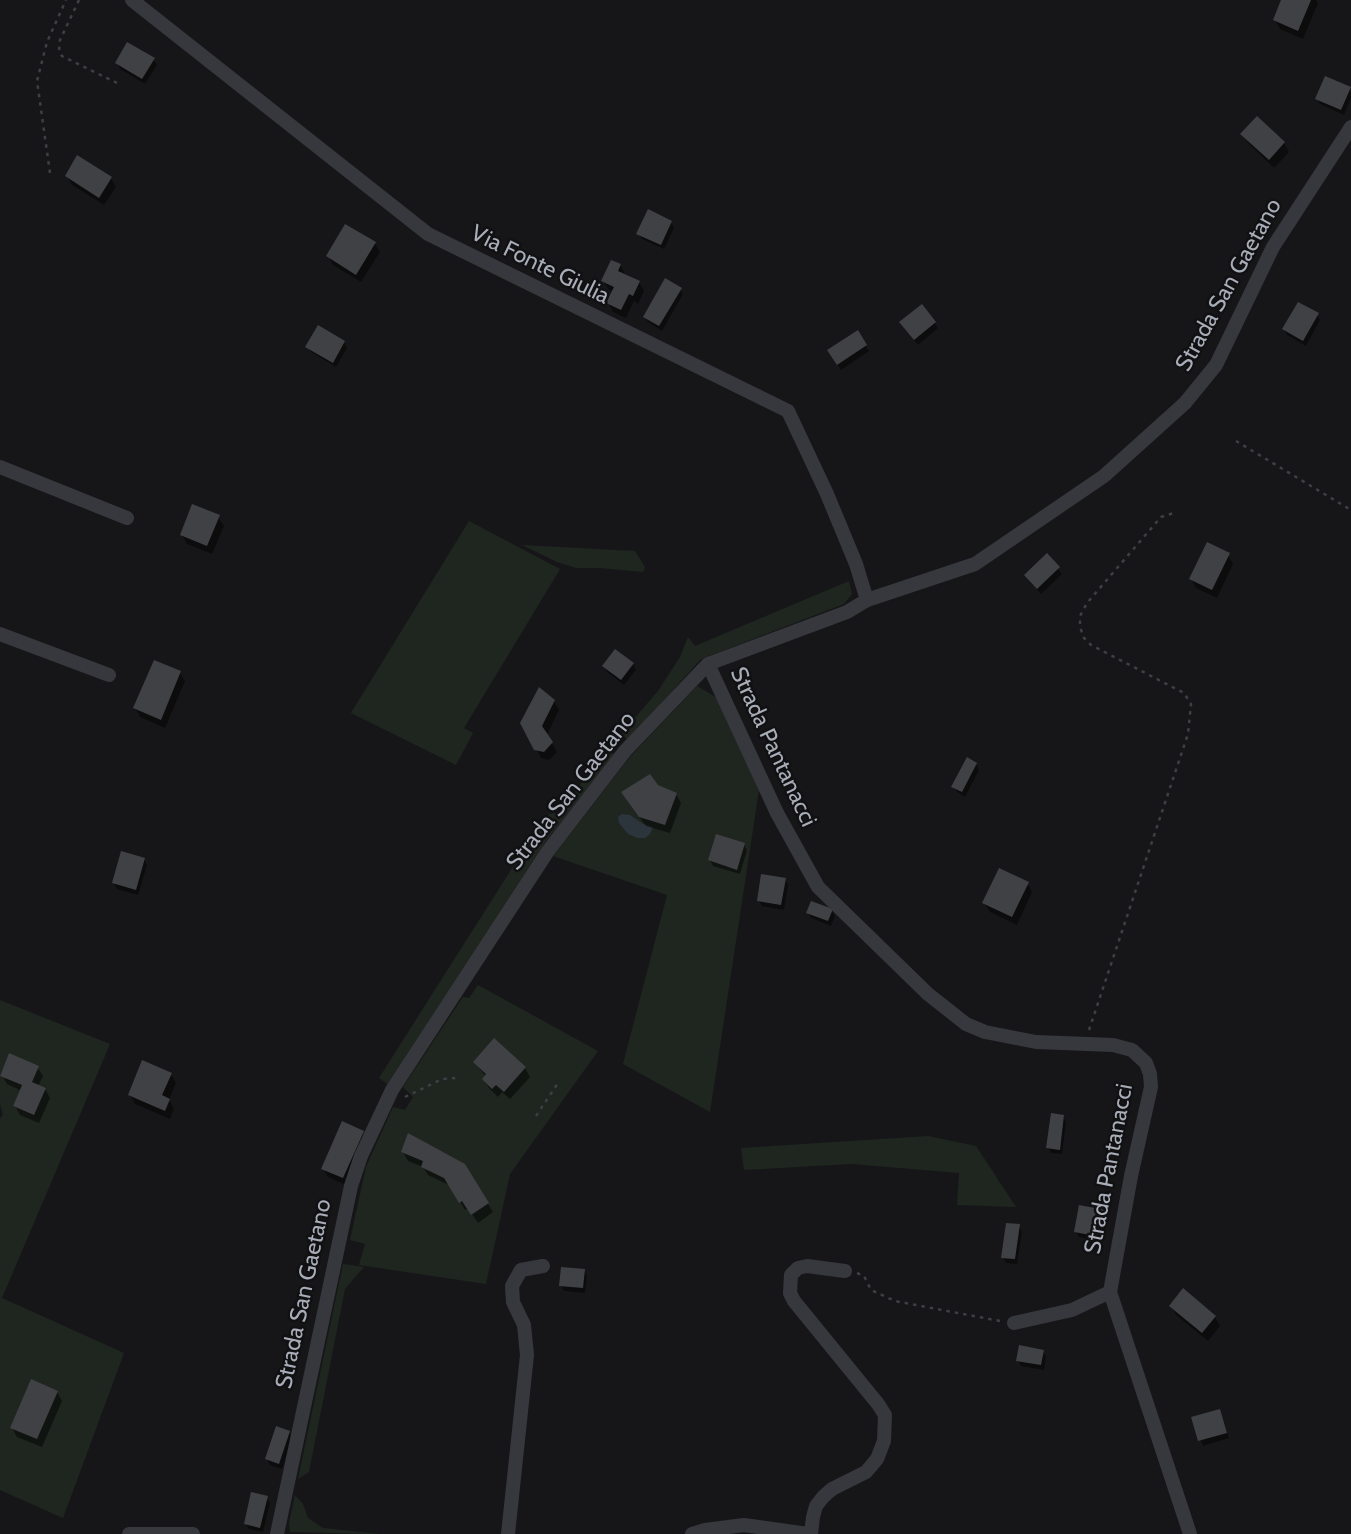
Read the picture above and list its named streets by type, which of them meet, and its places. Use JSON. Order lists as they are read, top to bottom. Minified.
{"streets":{"street":["Via Fonte Giulia","Strada San Gaetano","Strada Pantanacci"]},"crossings":[["Via Fonte Giulia","Strada San Gaetano"],["Strada San Gaetano","Strada Pantanacci"]]}
